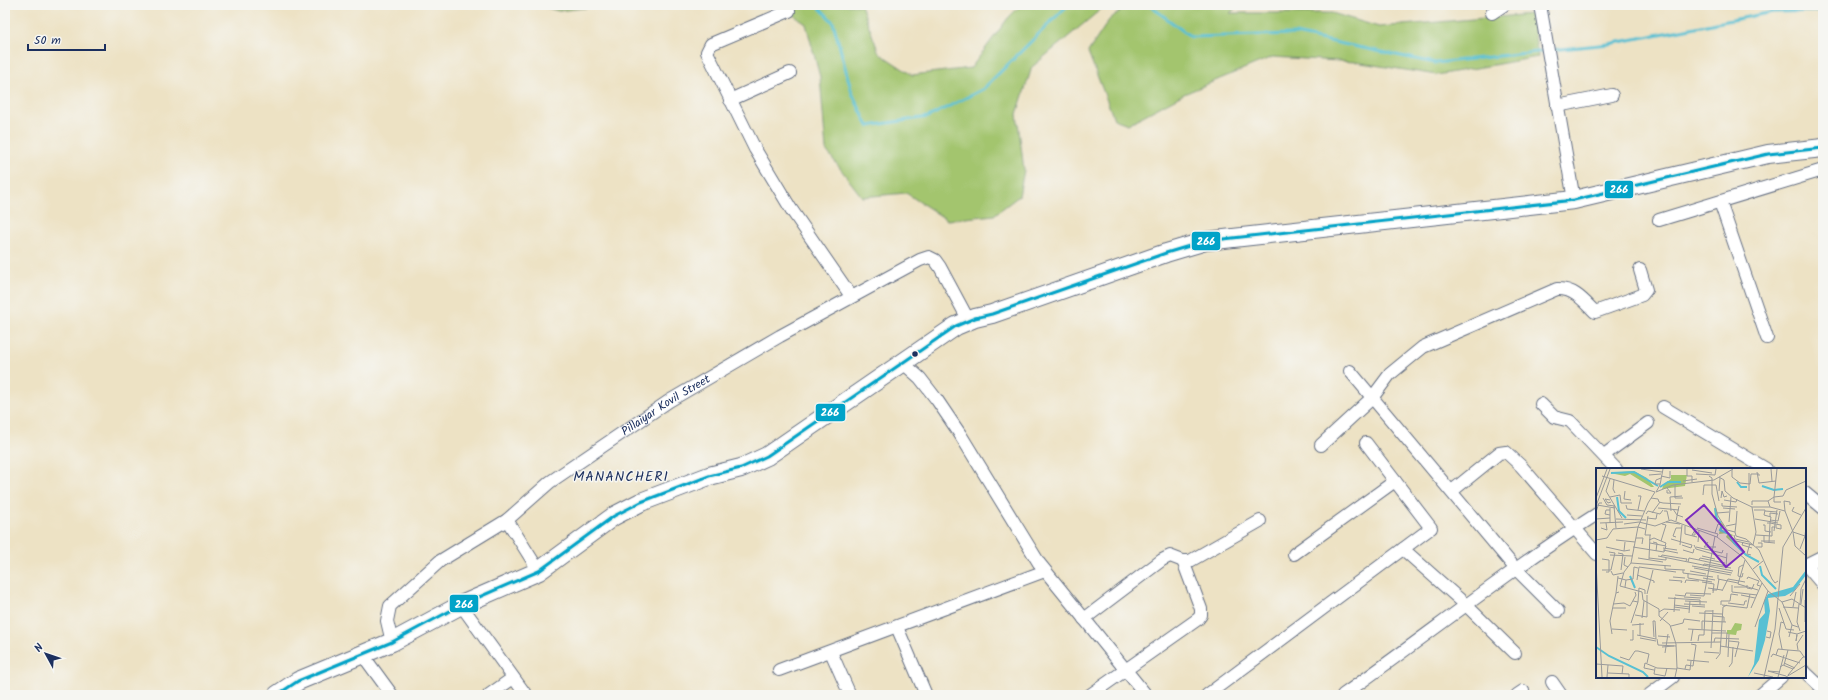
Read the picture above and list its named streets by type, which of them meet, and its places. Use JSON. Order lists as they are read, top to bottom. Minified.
{"streets":{"street":["Pillaiyar Kovil Street"]},"districts":["MANANCHERI"],"lines":["transit line 266"],"scale_bar":"50 m","north":"top left"}
